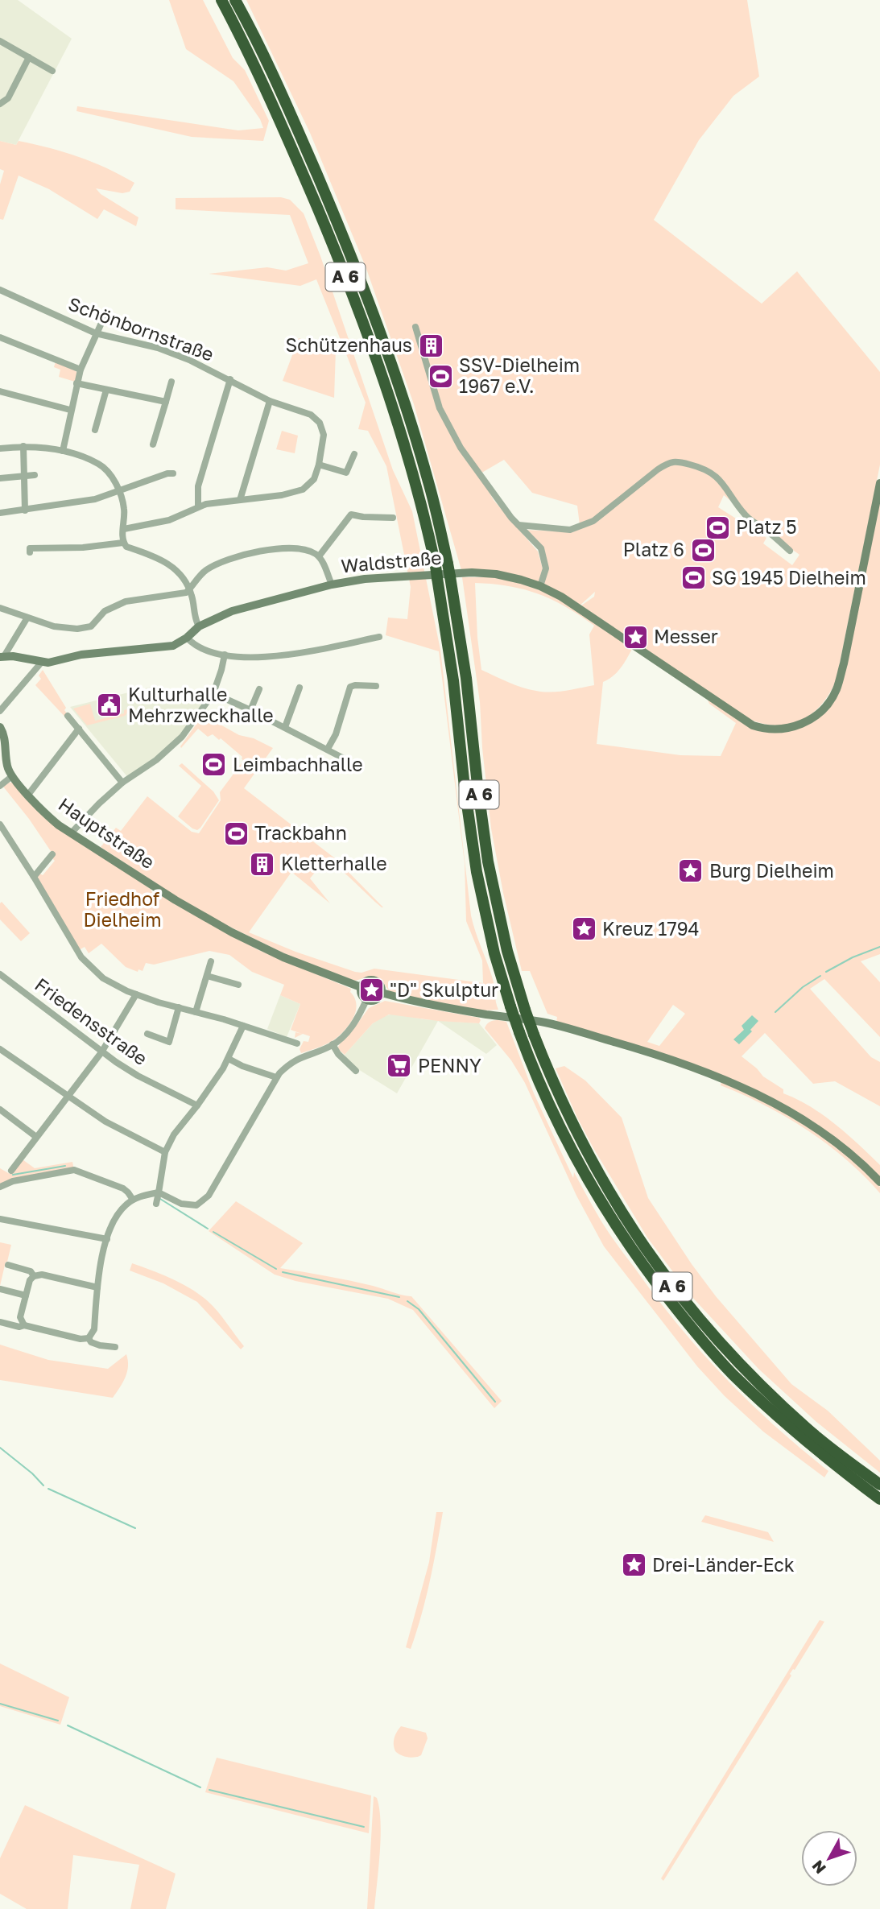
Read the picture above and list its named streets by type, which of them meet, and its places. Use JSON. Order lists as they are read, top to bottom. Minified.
{"streets":{"highway":["A 6"],"street":["Schönbornstraße","Waldstraße","Hauptstraße","Friedensstraße"]},"parks":["Friedhof Dielheim"],"places":{"building":["Schützenhaus","Kletterhalle"],"sports":["SSV-Dielheim 1967 e.V.","Platz 5","Platz 6","SG 1945 Dielheim","Leimbachhalle","Trackbahn"],"place":["Messer","Burg Dielheim","Kreuz 1794","\"D\" Skulptur","Drei-Länder-Eck"],"public building":["Kulturhalle Mehrzweckhalle"],"supermarket":["PENNY"]},"north":"bottom left"}
